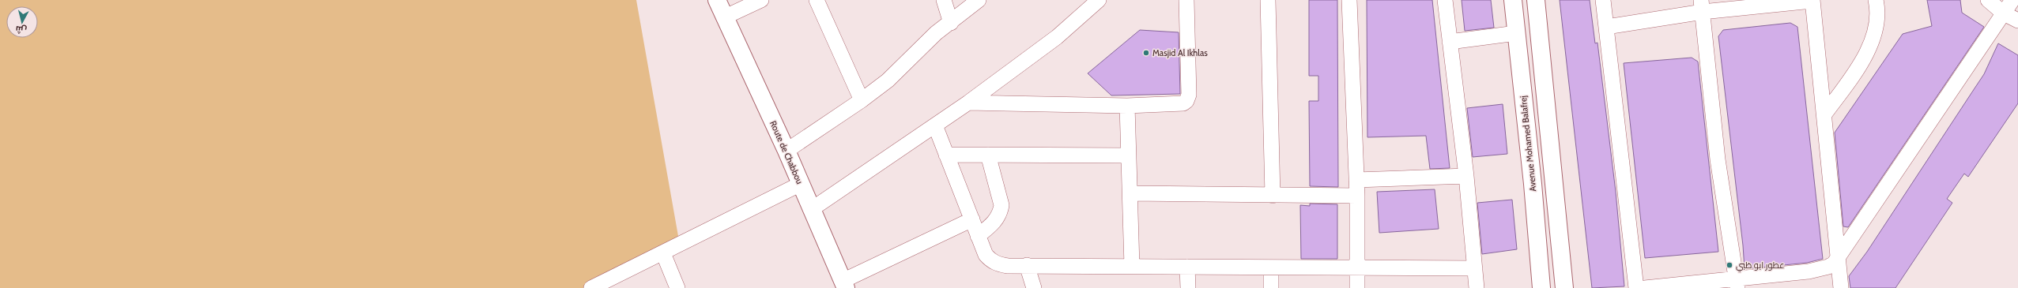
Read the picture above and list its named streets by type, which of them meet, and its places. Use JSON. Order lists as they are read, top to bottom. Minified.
{"streets":{"street":["Avenue Mohamed Balafrej","Route de Chabbou"]},"places":["Masjid Al Ikhlas","عطور ابو ظبي"],"north":"bottom"}
